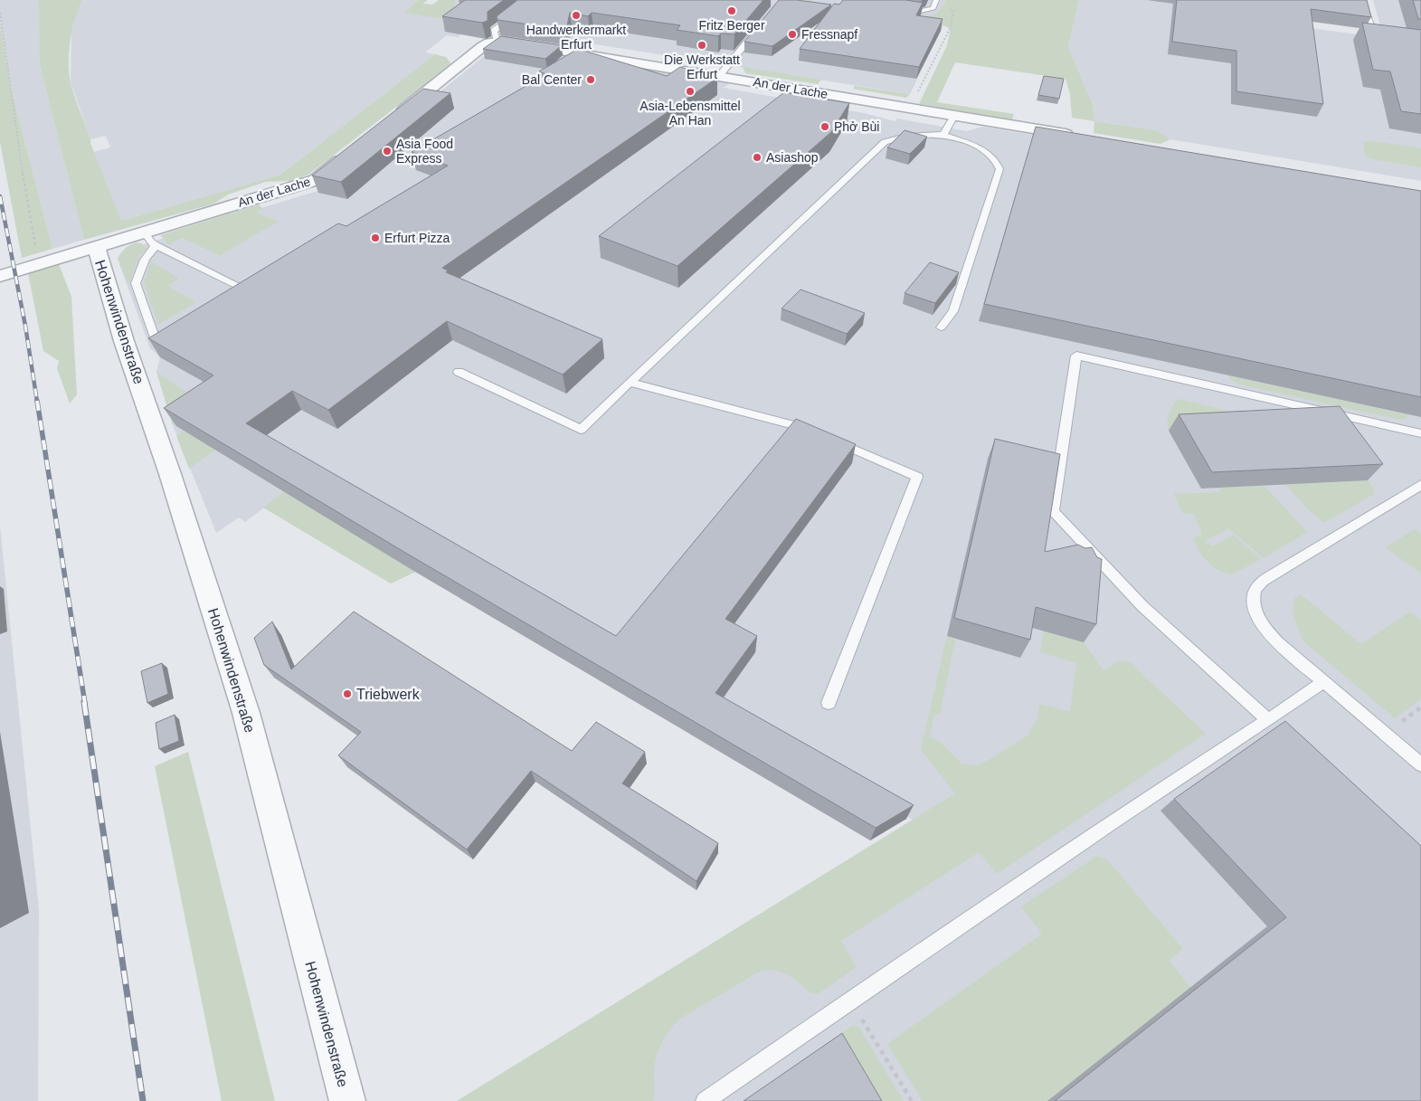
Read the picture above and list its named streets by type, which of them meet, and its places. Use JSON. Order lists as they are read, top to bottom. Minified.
{"streets":{"street":["An der Lache","Hohenwindenstraße"]},"crossings":[["An der Lache","Hohenwindenstraße"]],"places":["Fritz Berger","Handwerkermarkt Erfurt","Fressnapf","Die Werkstatt Erfurt","Bal Center","Asia-Lebensmittel An Han","Phở Bùi","Asia Food Express","Asiashop","Erfurt Pizza","Triebwerk"]}
